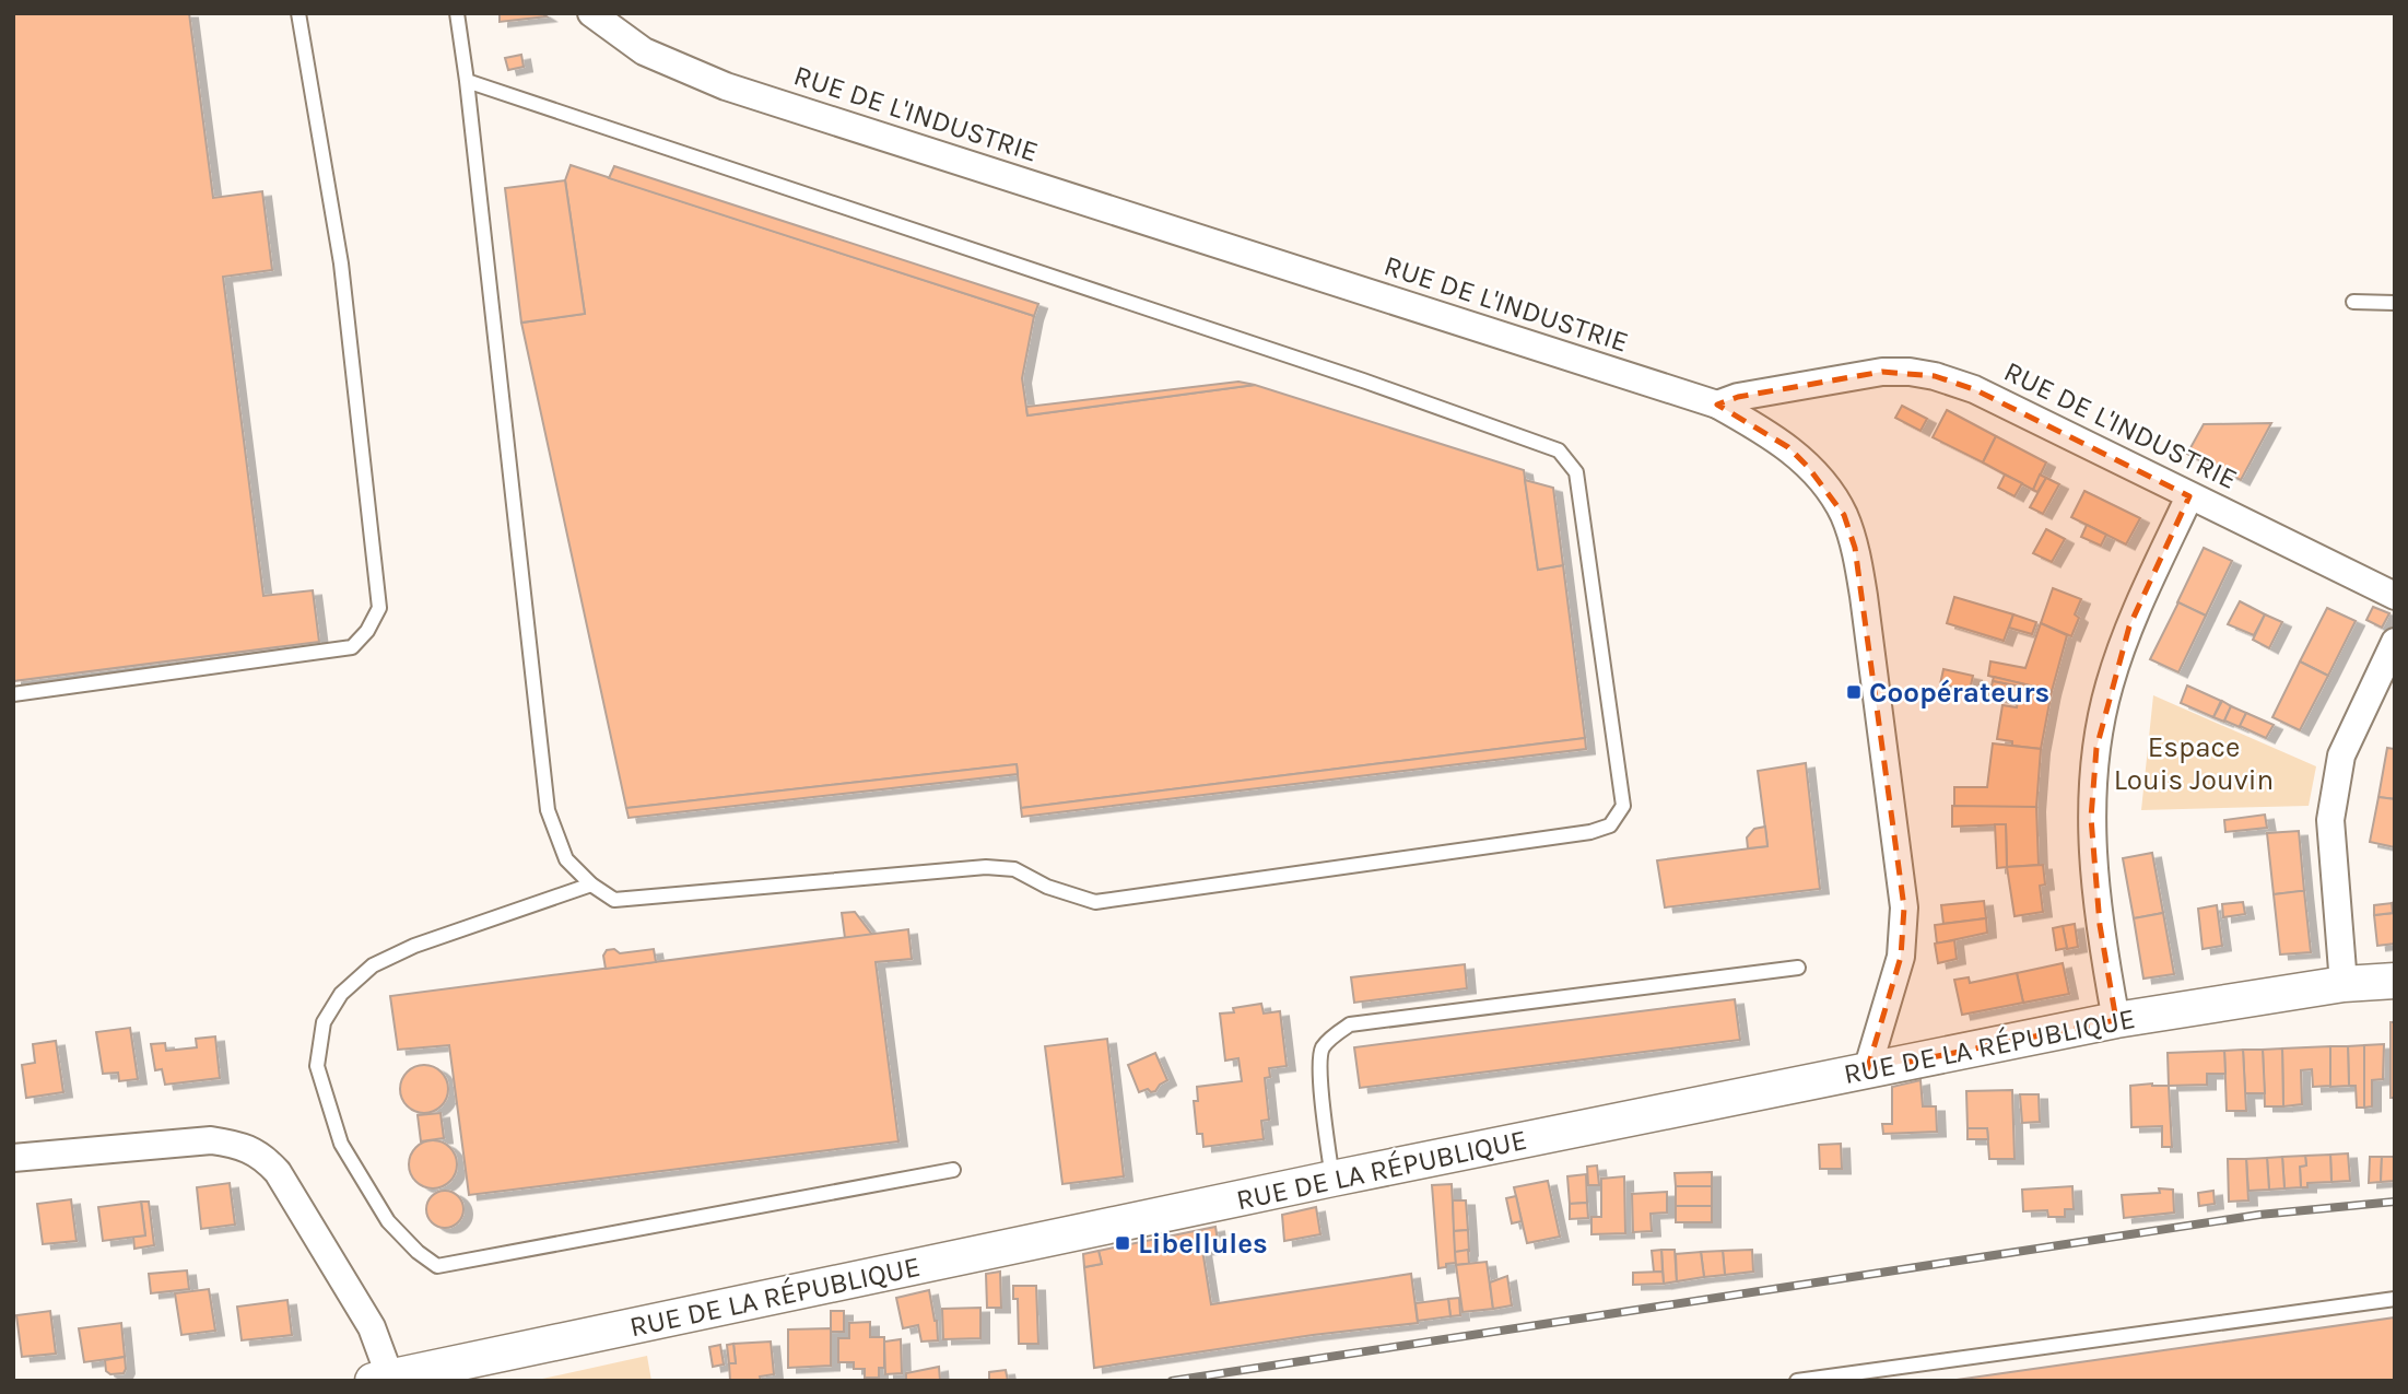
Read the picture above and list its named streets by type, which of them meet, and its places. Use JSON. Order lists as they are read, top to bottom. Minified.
{"streets":{"street":["RUE DE L'INDUSTRIE","RUE DE LA RÉPUBLIQUE"]},"parks":["Espace Louis Jouvin"],"places":{"transit":["Coopérateurs","Libellules"]}}
